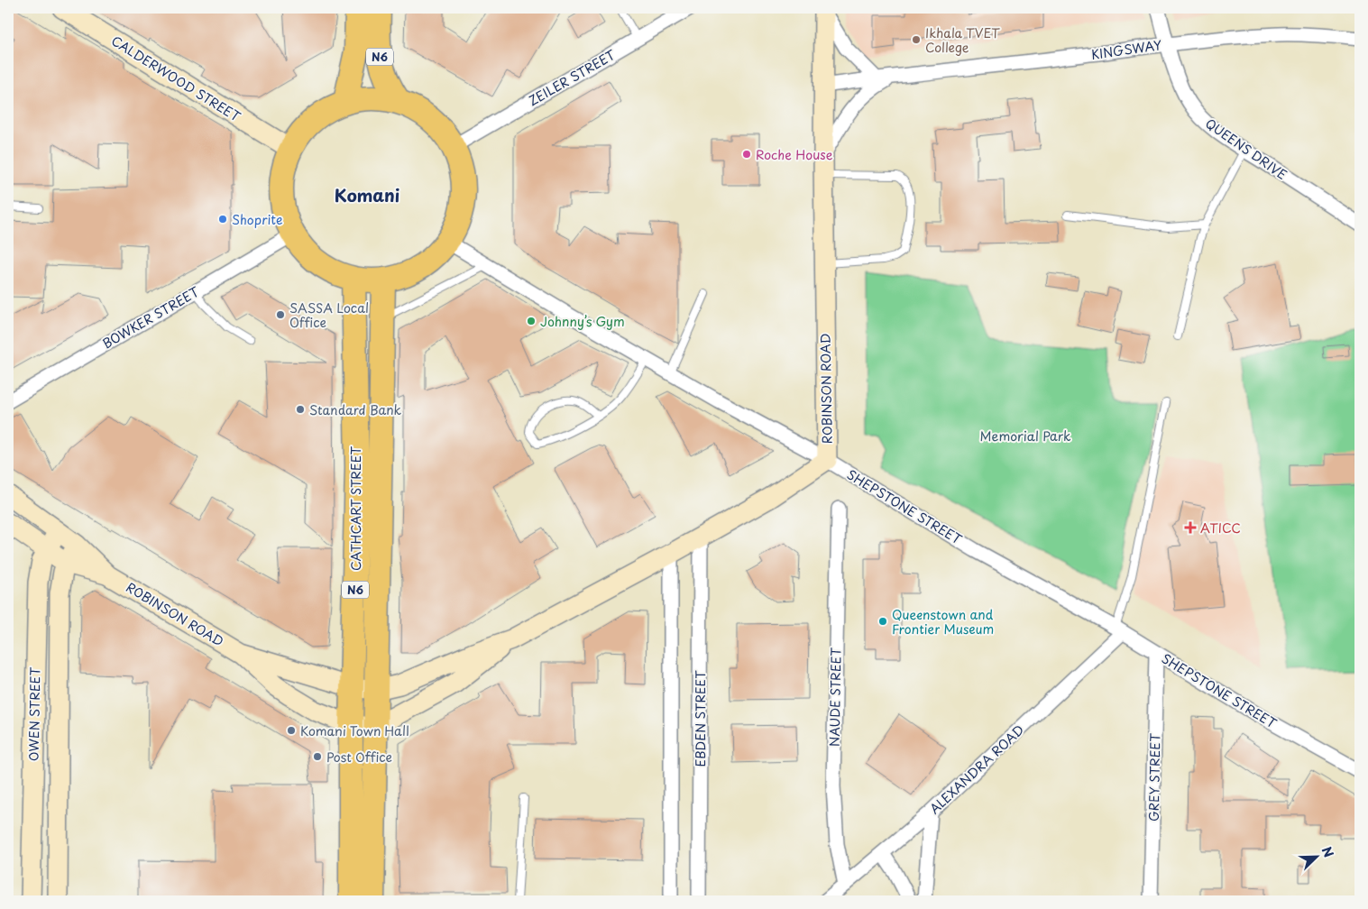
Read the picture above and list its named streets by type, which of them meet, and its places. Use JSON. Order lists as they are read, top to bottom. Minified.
{"streets":{"highway":["N6","CATHCART STREET"],"street":["KINGSWAY","ZEILER STREET","CALDERWOOD STREET","QUEENS DRIVE","BOWKER STREET","ROBINSON ROAD","SHEPSTONE STREET","NAUDE STREET","OWEN STREET","EBDEN STREET","ALEXANDRA ROAD","GREY STREET"]},"crossings":[["KINGSWAY","QUEENS DRIVE"],["KINGSWAY","ROBINSON ROAD"],["ROBINSON ROAD","SHEPSTONE STREET"],["ROBINSON ROAD","CATHCART STREET"],["ROBINSON ROAD","OWEN STREET"],["ROBINSON ROAD","EBDEN STREET"],["SHEPSTONE STREET","ALEXANDRA ROAD"],["SHEPSTONE STREET","GREY STREET"],["NAUDE STREET","ALEXANDRA ROAD"]],"districts":["Komani"],"parks":["Memorial Park"],"places":{"other":["Ikhala TVET College","Roche House","Shoprite","SASSA Local Office","Johnny’s Gym","Standard Bank","Queenstown and Frontier Museum","Komani Town Hall","Post Office"],"health":["ATICC"]},"north":"top right"}
